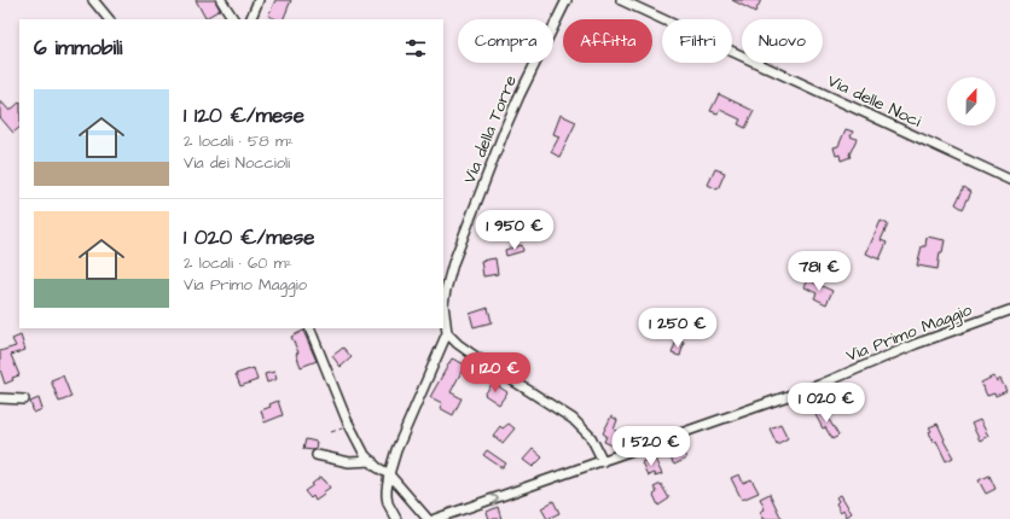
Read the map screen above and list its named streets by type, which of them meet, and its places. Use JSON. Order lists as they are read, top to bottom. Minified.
{"streets":{"street":["Via delle Noci","Via della Torre","Via Primo Maggio"]},"north":"top","page":{"chip":["Compra","Affitta","Filtri","Nuovo"],"heading":"6 immobili","list":[{"name":"1 120 €/mese","note":"2 locali · 58 m² · Via dei Noccioli"},{"name":"1 020 €/mese","note":"2 locali · 60 m² · Via Primo Maggio"}],"price":["1 950 €","781 €","1 250 €","1 120 €","1 020 €","1 520 €"]}}
